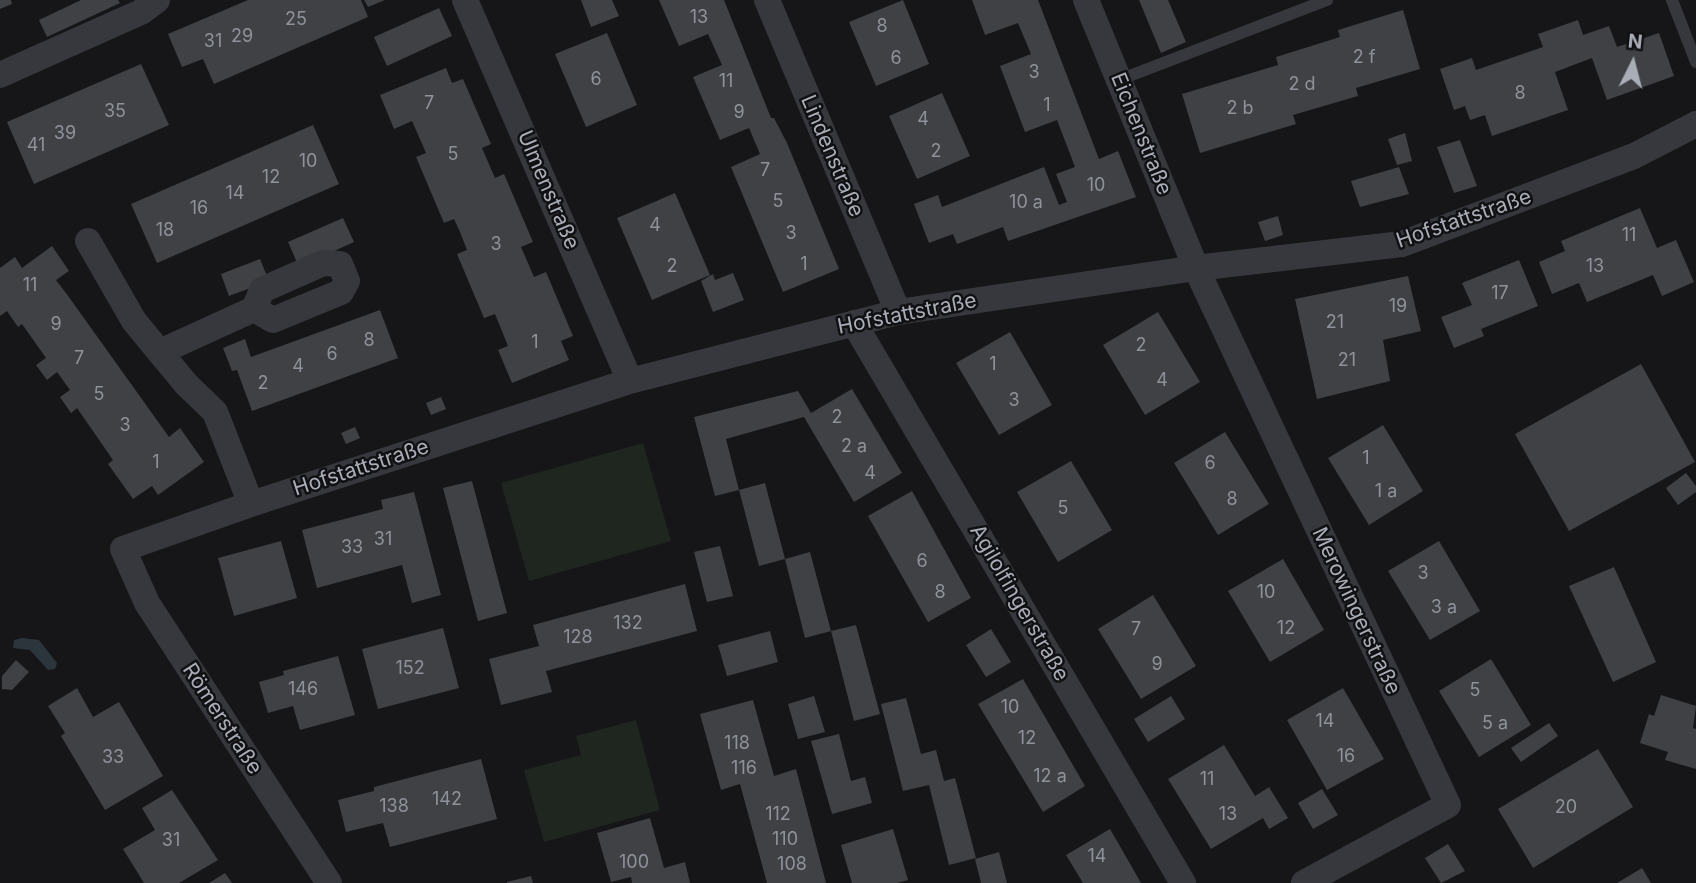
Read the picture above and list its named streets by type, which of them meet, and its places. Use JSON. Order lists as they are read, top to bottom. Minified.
{"streets":{"street":["Eichenstraße","Lindenstraße","Ulmenstraße","Hofstattstraße","Agilolfingerstraße","Merowingerstraße","Römerstraße"]},"crossings":[["Eichenstraße","Hofstattstraße"],["Eichenstraße","Merowingerstraße"],["Lindenstraße","Hofstattstraße"],["Ulmenstraße","Hofstattstraße"],["Hofstattstraße","Agilolfingerstraße"],["Hofstattstraße","Merowingerstraße"],["Hofstattstraße","Römerstraße"]],"house_numbers":["13","25","8","29","31","2 f","6","3","6","11","2 d","8","7","1","2 b","35","9","4","39","41","2","5","10","7","12","10","14","5","10 a","16","4","18","3","11","3","1","2","13","11","17","19","21","9","8","1","2","6","7","21","1","4","4","2","5","3","2","3","2 a","1","1","6","4","1 a","8","5","31","33","6","3","8","10","3 a","132","12","7","128","9","152","146","5","10","14","5 a","12","118","16","33","116","12 a","11","142","138","20","112","13","110","31","14","100","108"],"north":"top"}
